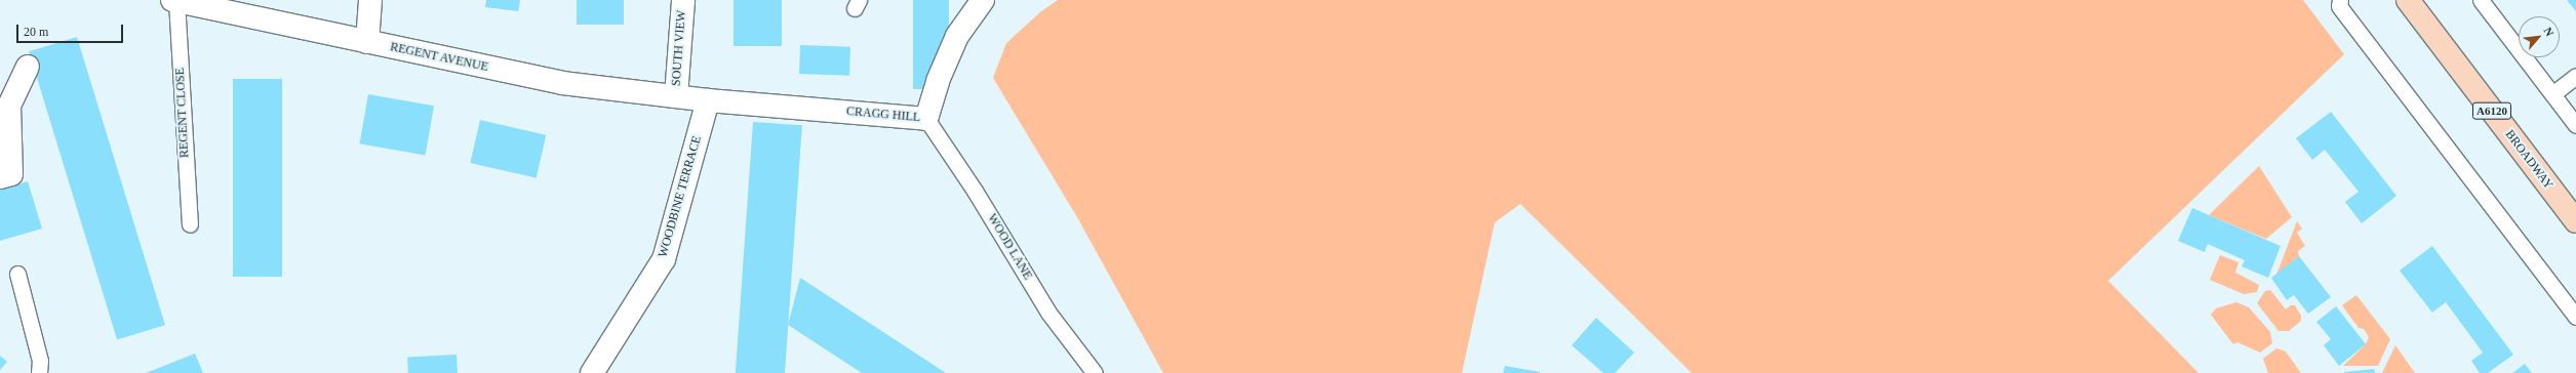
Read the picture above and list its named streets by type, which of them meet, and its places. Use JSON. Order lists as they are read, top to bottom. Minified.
{"streets":{"highway":["A6120","BROADWAY"],"street":["SOUTH VIEW","REGENT AVENUE","CRAGG HILL","WOODBINE TERRACE"],"lane":["REGENT CLOSE","WOOD LANE"]},"crossings":[["SOUTH VIEW","REGENT AVENUE"],["REGENT AVENUE","REGENT CLOSE"],["REGENT AVENUE","CRAGG HILL"],["REGENT AVENUE","WOODBINE TERRACE"],["CRAGG HILL","WOODBINE TERRACE"],["CRAGG HILL","WOOD LANE"]],"scale_bar":"20 m","north":"top right"}
